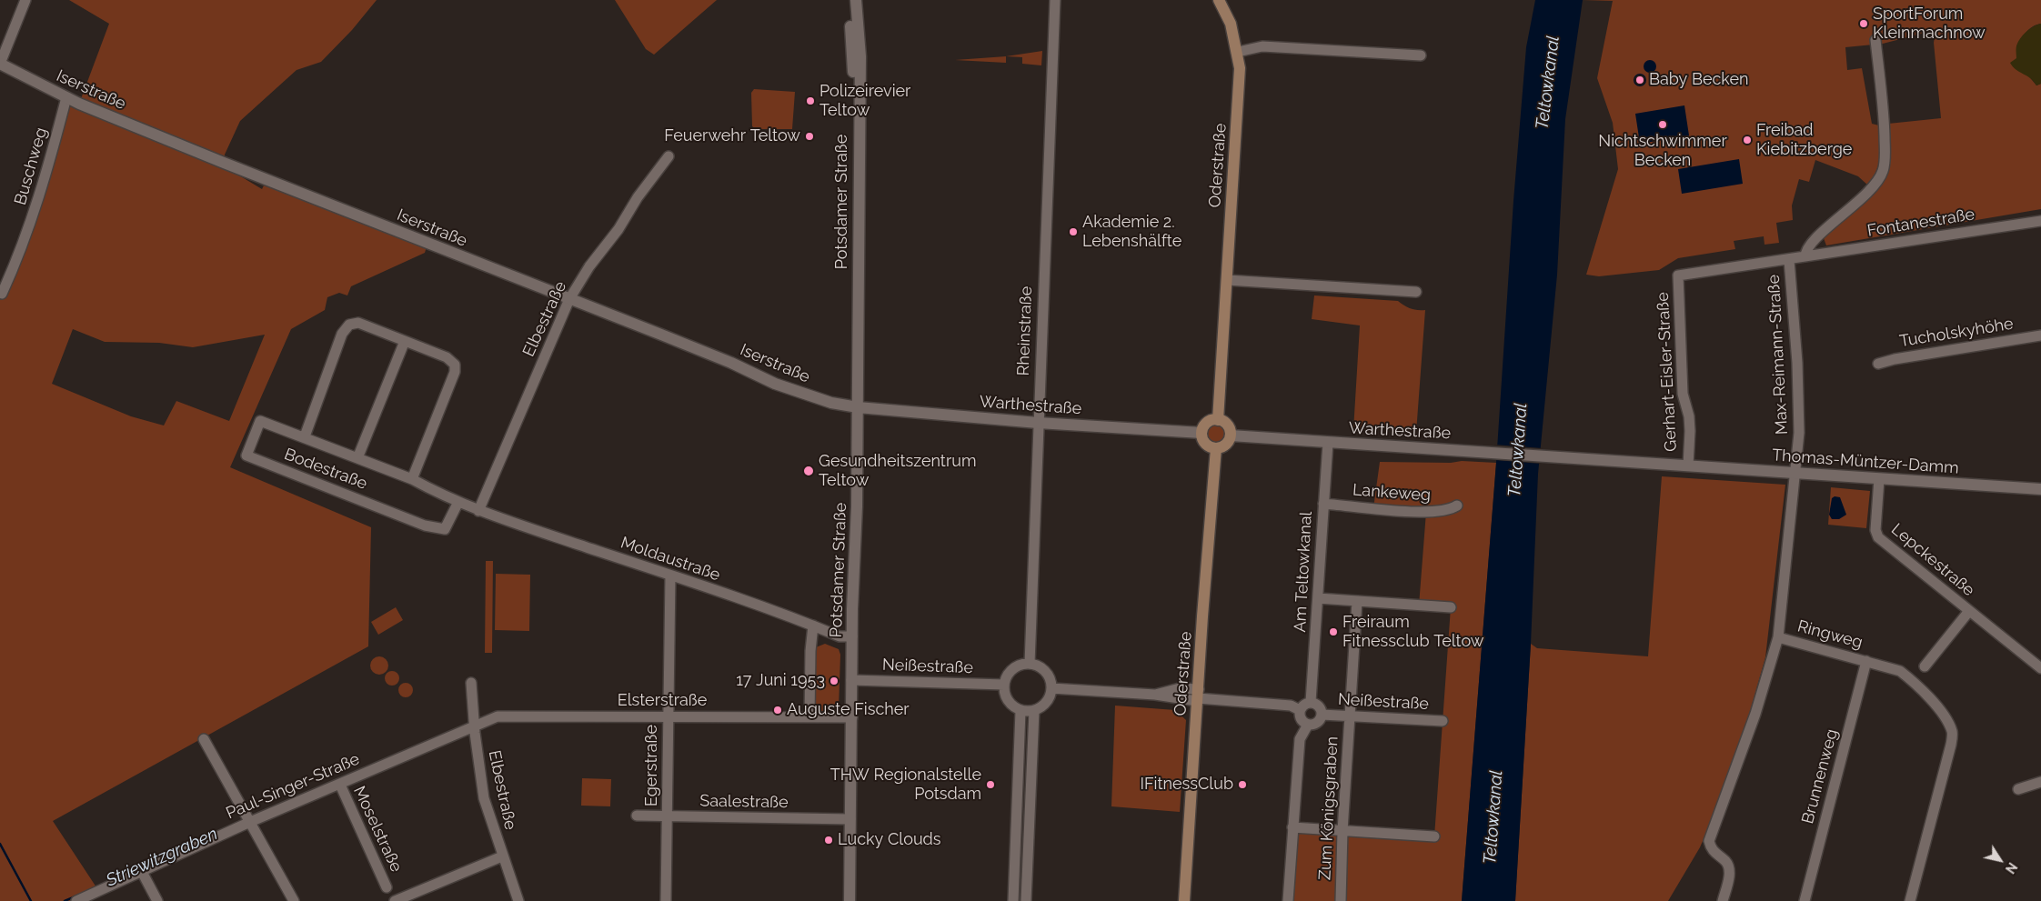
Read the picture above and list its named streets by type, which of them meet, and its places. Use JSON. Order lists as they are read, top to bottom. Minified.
{"streets":{"main road":["Oderstraße"],"street":["Iserstraße","Buschweg","Potsdamer Straße","Fontanestraße","Elbestraße","Rheinstraße","Tucholskyhöhe","Max-Reimann-Straße","Gerhart-Eisler-Straße","Warthestraße","Thomas-Müntzer-Damm","Bodestraße","Lankeweg","Moldaustraße","Lepckestraße","Am Teltowkanal","Ringweg","Neißestraße","Elsterstraße","Egerstraße","Brunnenweg","Paul-Singer-Straße","Saalestraße","Zum Königsgraben","Moselstraße"]},"crossings":[["Iserstraße","Buschweg"],["Iserstraße","Potsdamer Straße"],["Iserstraße","Elbestraße"],["Iserstraße","Warthestraße"],["Oderstraße","Warthestraße"],["Potsdamer Straße","Warthestraße"],["Potsdamer Straße","Moldaustraße"],["Potsdamer Straße","Neißestraße"],["Potsdamer Straße","Elsterstraße"],["Potsdamer Straße","Saalestraße"],["Fontanestraße","Max-Reimann-Straße"],["Fontanestraße","Gerhart-Eisler-Straße"],["Elbestraße","Bodestraße"],["Elbestraße","Moldaustraße"],["Elbestraße","Elsterstraße"],["Elbestraße","Paul-Singer-Straße"],["Rheinstraße","Warthestraße"],["Rheinstraße","Neißestraße"],["Max-Reimann-Straße","Thomas-Müntzer-Damm"],["Max-Reimann-Straße","Ringweg"],["Gerhart-Eisler-Straße","Warthestraße"],["Gerhart-Eisler-Straße","Thomas-Müntzer-Damm"],["Warthestraße","Thomas-Müntzer-Damm"],["Warthestraße","Am Teltowkanal"],["Thomas-Müntzer-Damm","Lepckestraße"],["Bodestraße","Moldaustraße"],["Lankeweg","Am Teltowkanal"],["Moldaustraße","Egerstraße"],["Am Teltowkanal","Neißestraße"],["Ringweg","Brunnenweg"],["Neißestraße","Zum Königsgraben"],["Elsterstraße","Egerstraße"],["Elsterstraße","Paul-Singer-Straße"],["Egerstraße","Saalestraße"],["Paul-Singer-Straße","Moselstraße"]],"water":["Teltowkanal","Striewitzgraben"],"places":["SportForum Kleinmachnow","Baby Becken","Polizeirevier Teltow","Nichtschwimmer Becken","Feuerwehr Teltow","Freibad Kiebitzberge","Akademie 2. Lebenshälfte","Gesundheitszentrum Teltow","Freiraum Fitnessclub Teltow","17 Juni 1953","Auguste Fischer","THW Regionalstelle Potsdam","IFitnessClub","Lucky Clouds"],"north":"bottom right"}
